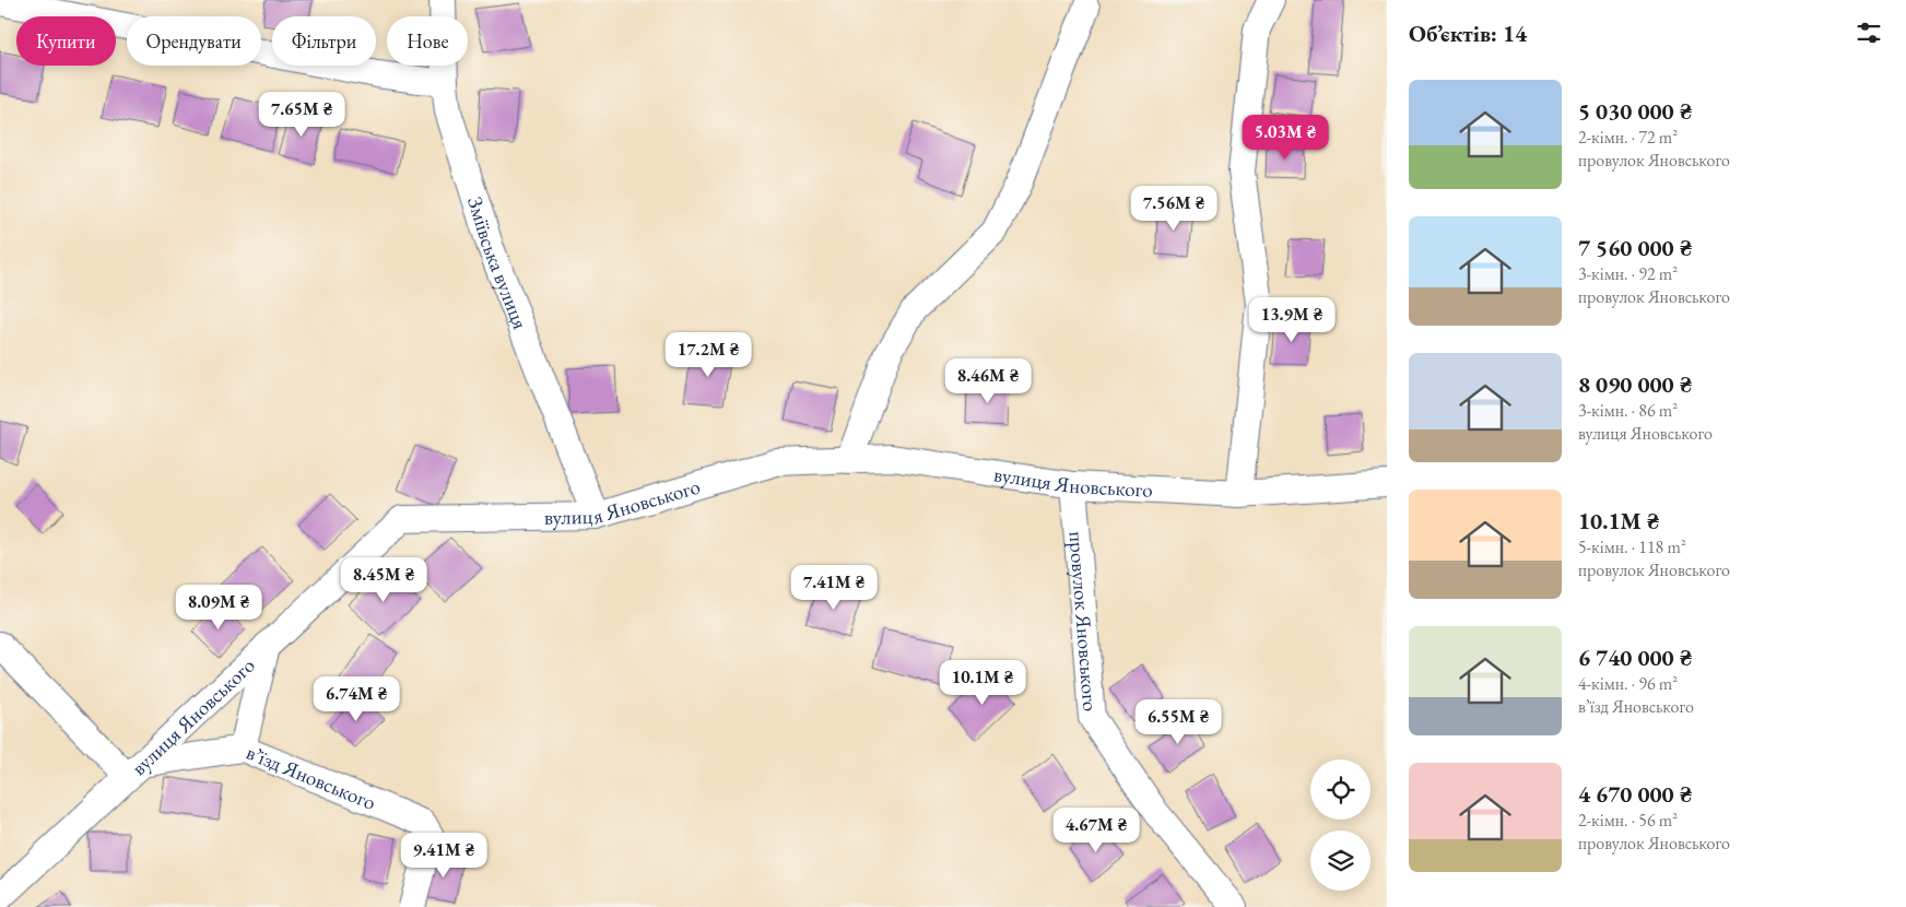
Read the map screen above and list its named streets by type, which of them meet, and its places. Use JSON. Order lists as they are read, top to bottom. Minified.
{"streets":{"street":["Зміївська вулиця","вулиця Яновського","провулок Яновського","в’їзд Яновського"]},"crossings":[["Зміївська вулиця","вулиця Яновського"],["вулиця Яновського","провулок Яновського"],["вулиця Яновського","в’їзд Яновського"]],"page":{"heading":"Об’єктів: 14","chip":["Купити","Орендувати","Фільтри","Нове"],"list":[{"name":"5 030 000 ₴","note":"2-кімн. · 72 m² · провулок Яновського"},{"name":"7 560 000 ₴","note":"3-кімн. · 92 m² · провулок Яновського"},{"name":"8 090 000 ₴","note":"3-кімн. · 86 m² · вулиця Яновського"},{"name":"10.1M ₴","note":"5-кімн. · 118 m² · провулок Яновського"},{"name":"6 740 000 ₴","note":"4-кімн. · 96 m² · в’їзд Яновського"},{"name":"4 670 000 ₴","note":"2-кімн. · 56 m² · провулок Яновського"}],"price":["7.65M ₴","5.03M ₴","7.56M ₴","13.9M ₴","17.2M ₴","8.46M ₴","8.45M ₴","7.41M ₴","8.09M ₴","10.1M ₴","6.74M ₴","6.55M ₴","4.67M ₴","9.41M ₴"]}}
